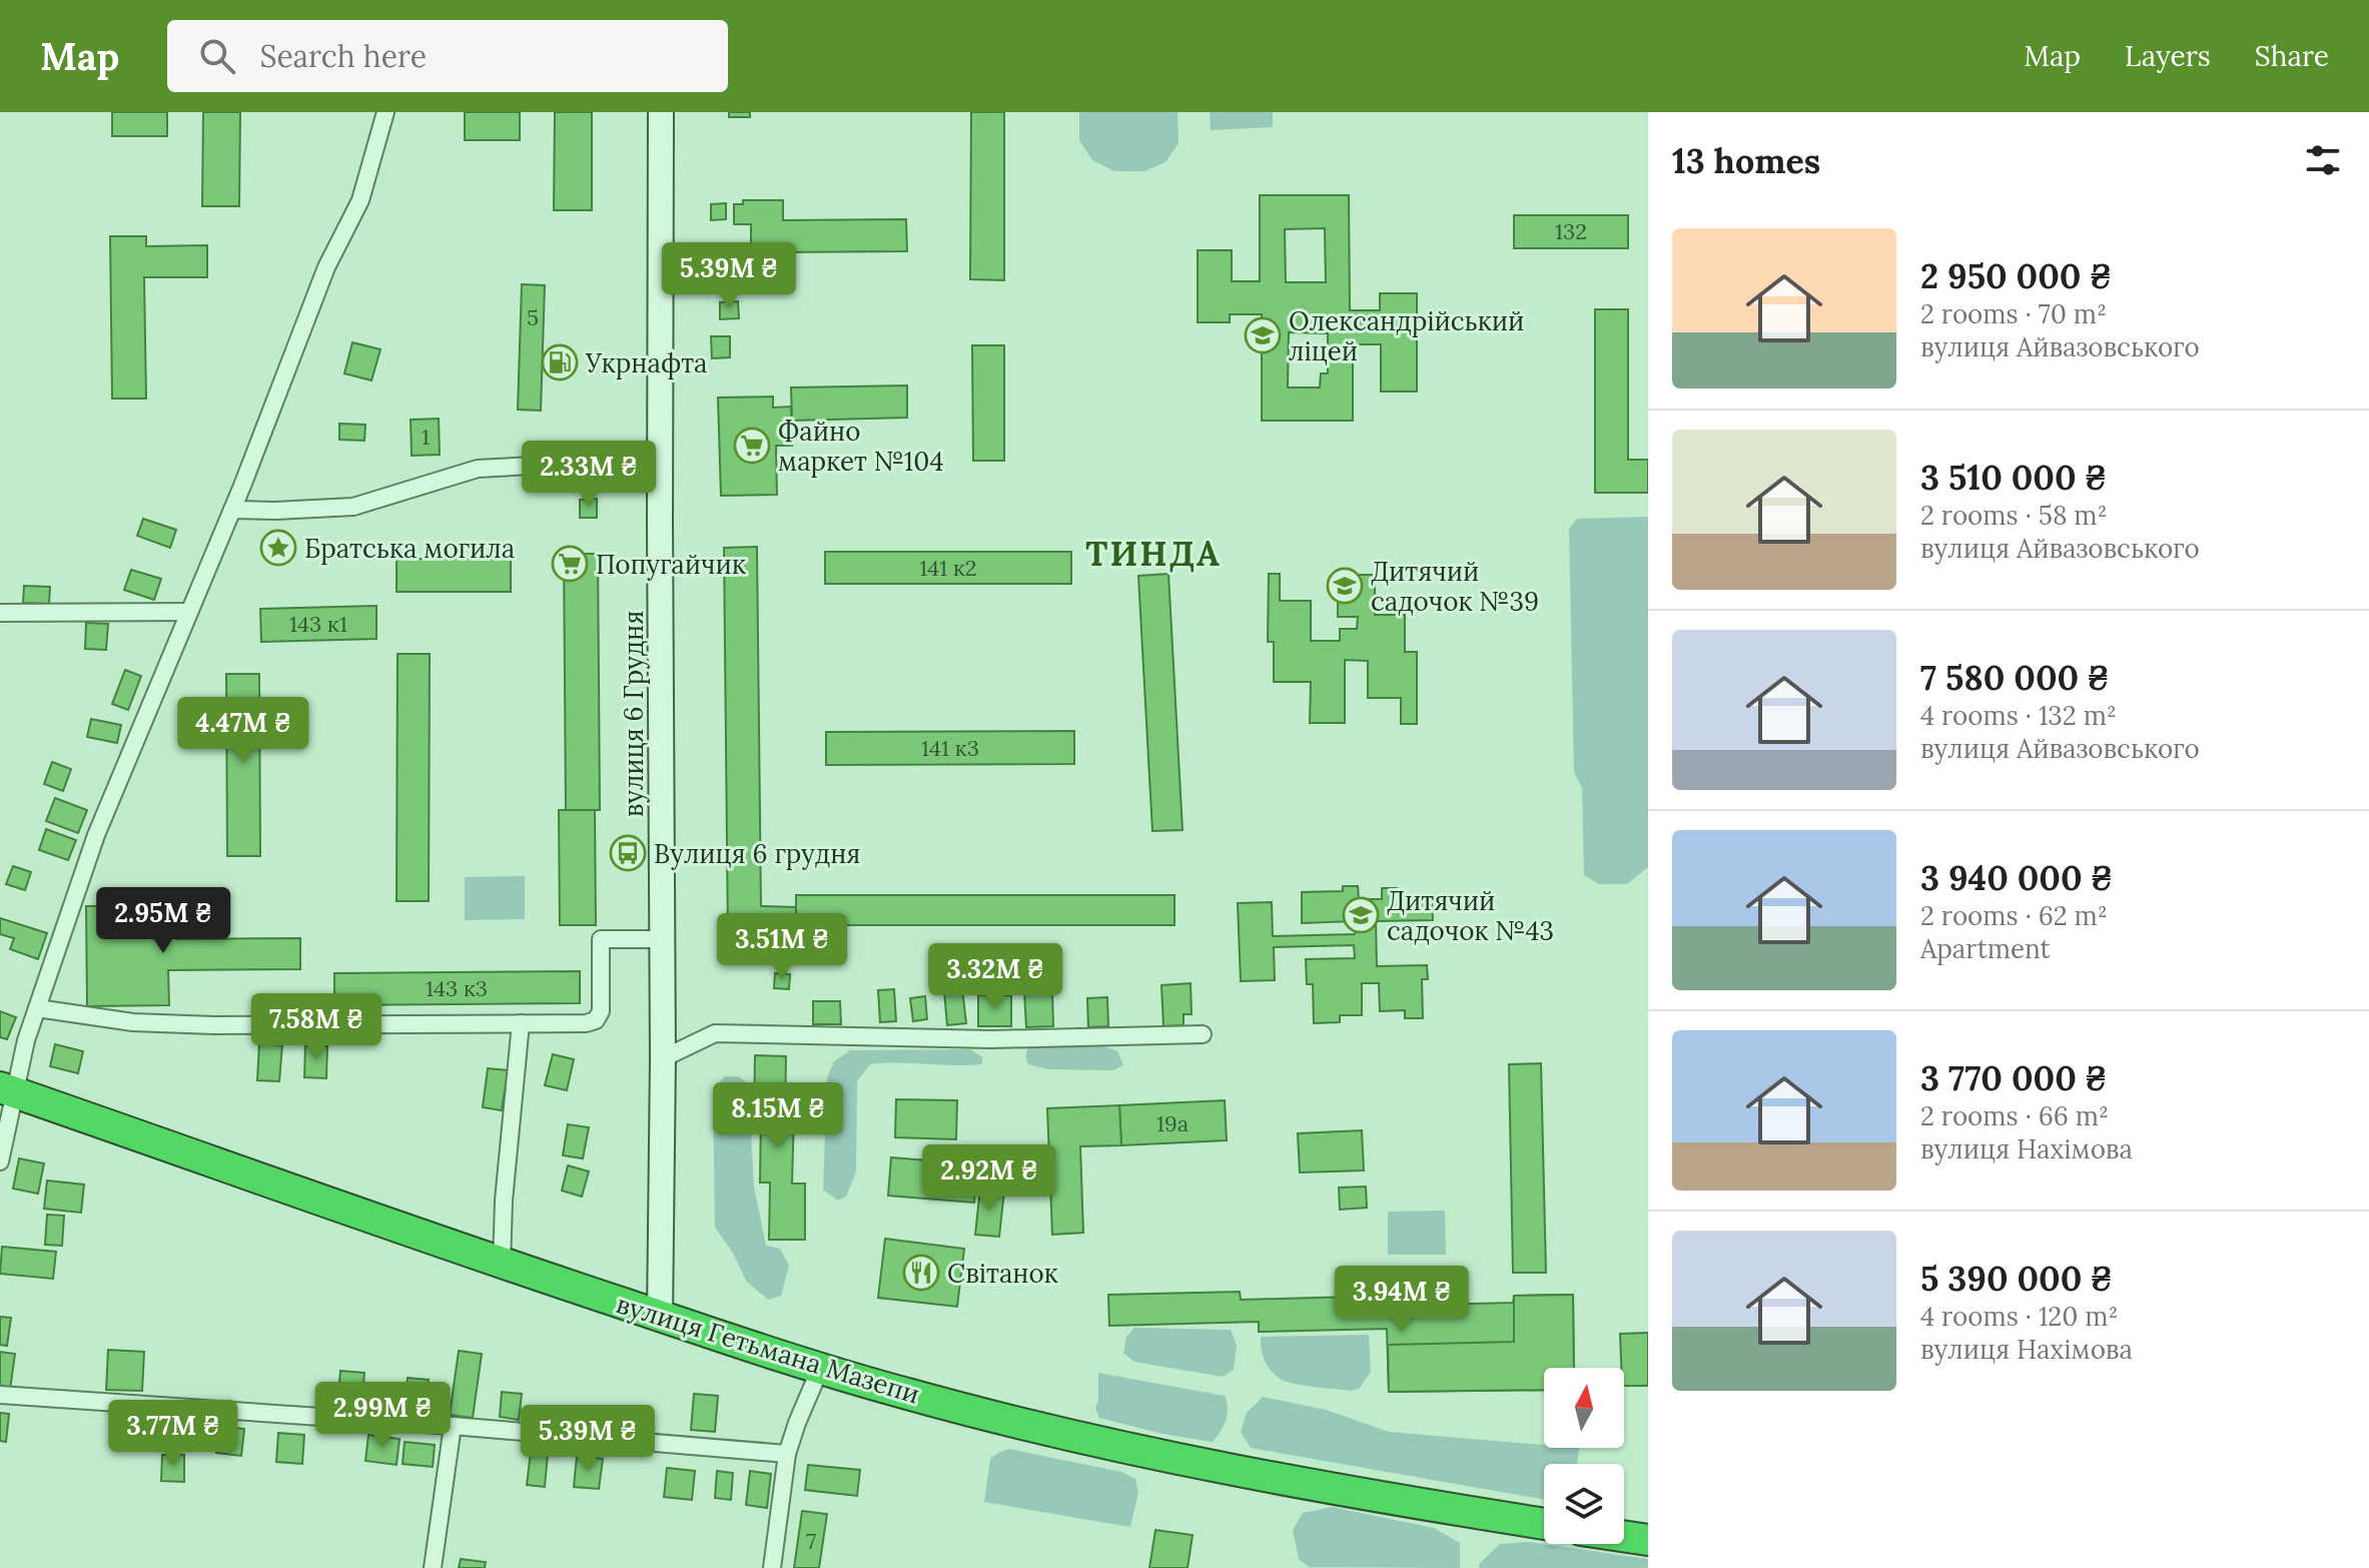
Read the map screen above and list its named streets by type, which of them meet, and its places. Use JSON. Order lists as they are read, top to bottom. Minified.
{"streets":{"highway":["вулиця Гетьмана Мазепи"],"street":["вулиця 6 Грудня"]},"crossings":[["вулиця 6 Грудня","вулиця Гетьмана Мазепи"]],"districts":["ТИНДА"],"places":{"school or university":["Олександрійський ліцей","Дитячий садочок №39","Дитячий садочок №43"],"fuel station":["Укрнафта"],"supermarket":["Файно маркет №104","Попугайчик"],"place":["Братська могила"],"bus stop":["Вулиця 6 грудня"],"restaurant":["Світанок"]},"house_numbers":["132","5","1","141 к2","143 к1","141 к3","143 к3","19а","7"],"north":"top","page":{"header":"Map","search":"Search here","nav":["Map","Layers","Share"],"heading":"13 homes","list":[{"name":"2 950 000 ₴","note":"2 rooms · 70 m² · вулиця Айвазовського"},{"name":"3 510 000 ₴","note":"2 rooms · 58 m² · вулиця Айвазовського"},{"name":"7 580 000 ₴","note":"4 rooms · 132 m² · вулиця Айвазовського"},{"name":"3 940 000 ₴","note":"2 rooms · 62 m² · Apartment"},{"name":"3 770 000 ₴","note":"2 rooms · 66 m² · вулиця Нахімова"},{"name":"5 390 000 ₴","note":"4 rooms · 120 m² · вулиця Нахімова"}],"price":["5.39M ₴","2.33M ₴","4.47M ₴","2.95M ₴","3.51M ₴","3.32M ₴","7.58M ₴","8.15M ₴","2.92M ₴","3.94M ₴","2.99M ₴","3.77M ₴","5.39M ₴"]}}
